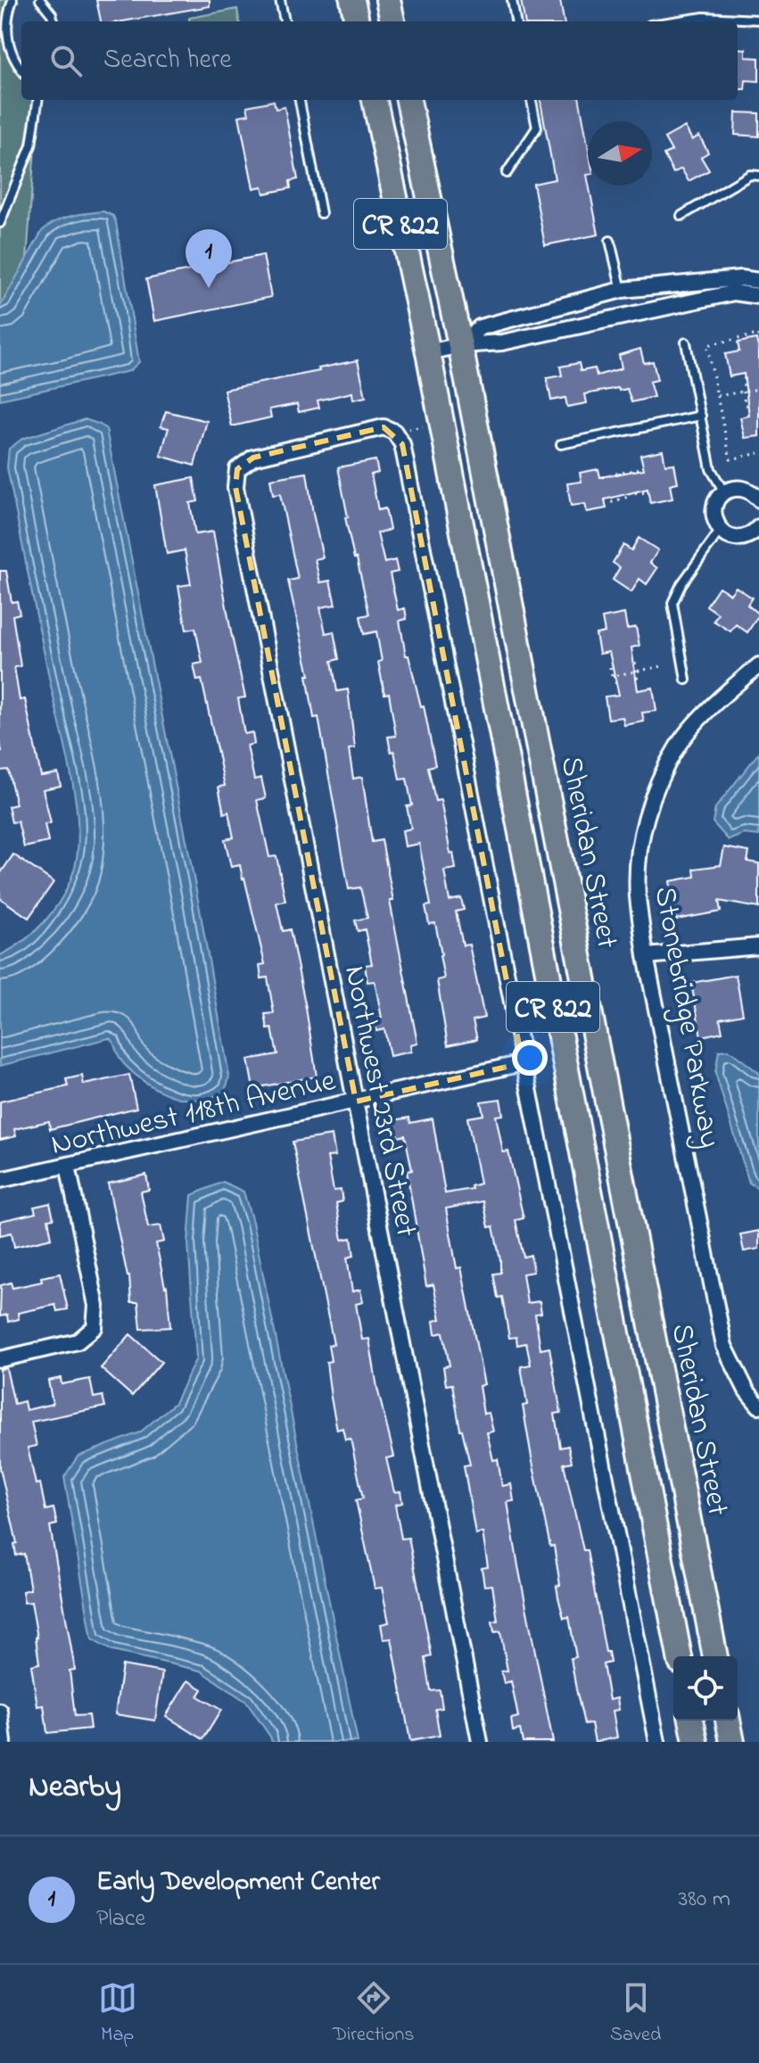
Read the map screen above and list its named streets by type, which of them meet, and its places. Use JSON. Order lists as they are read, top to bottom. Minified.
{"streets":{"main road":["CR 822","Sheridan Street"],"street":["Stonebridge Parkway","Northwest 23rd Street","Northwest 118th Avenue"]},"crossings":[["Northwest 23rd Street","Northwest 118th Avenue"]],"north":"right","page":{"search":"Search here","pins":"1","heading":"Nearby","list":[{"mark":"1","name":"Early Development Center","note":"Place","value":"380 m"}],"nav":["Map","Directions","Saved"]}}
